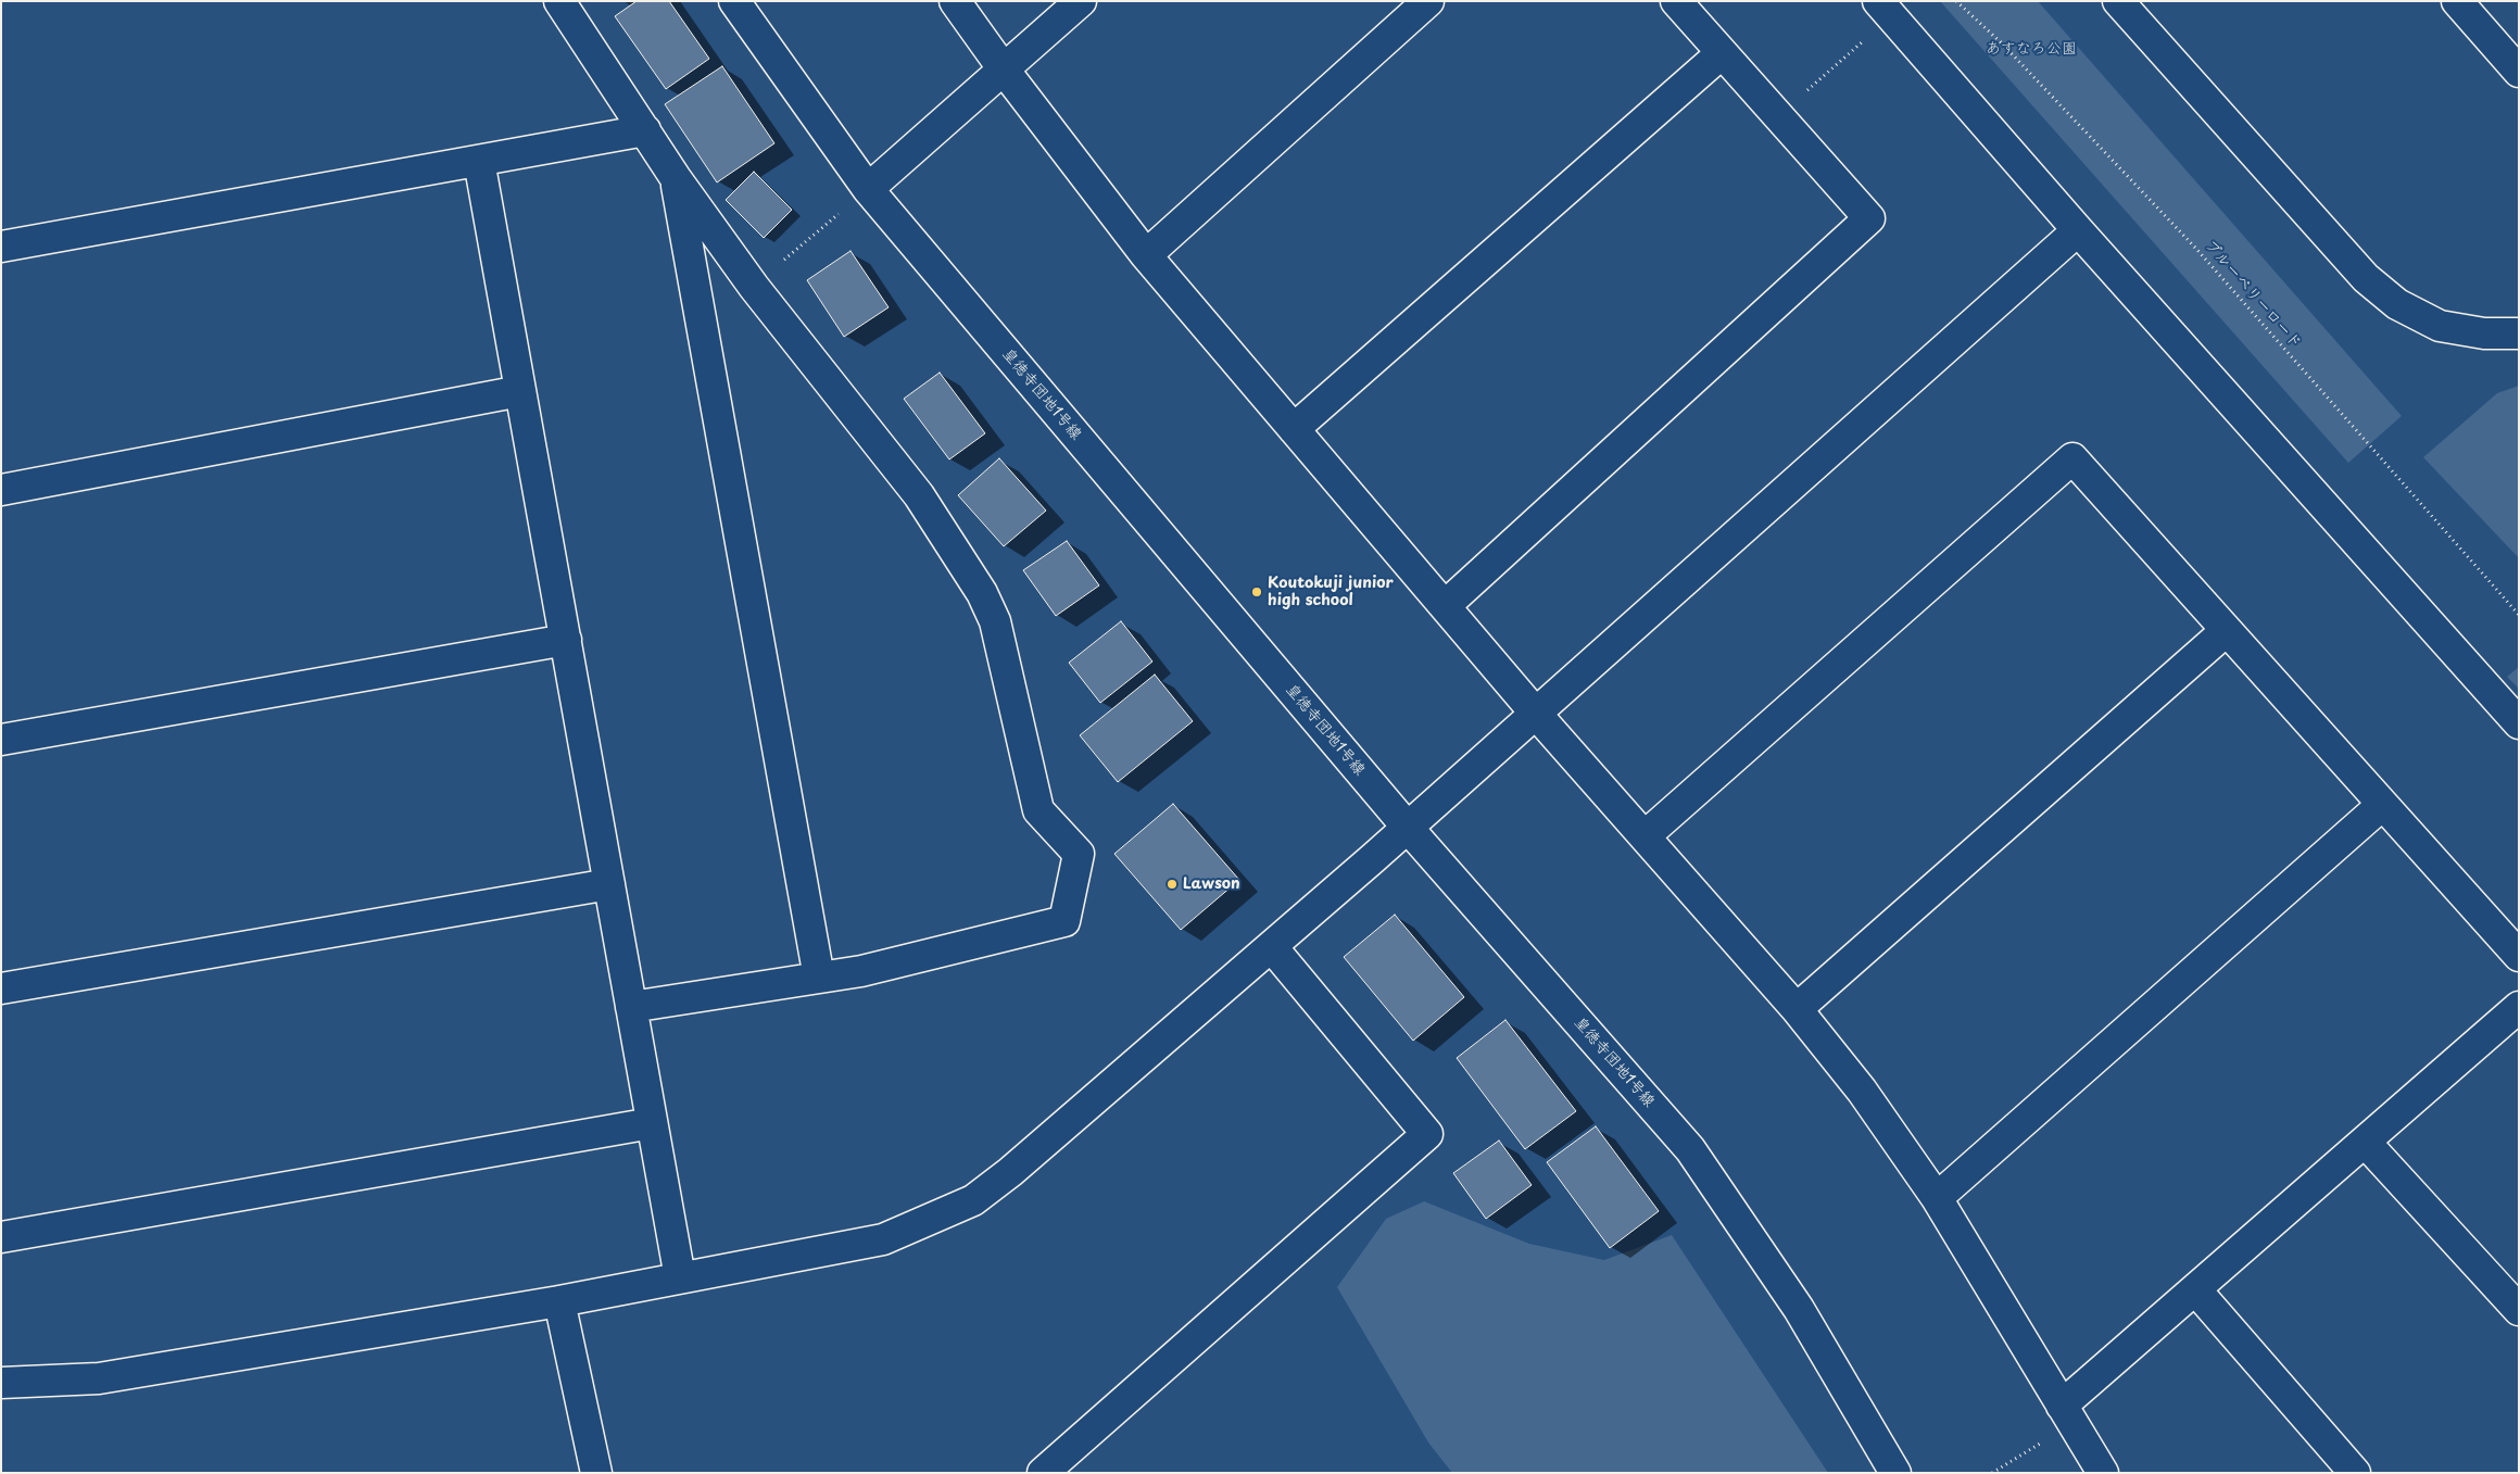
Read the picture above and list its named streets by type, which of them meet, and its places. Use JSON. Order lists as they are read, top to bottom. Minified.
{"streets":{"street":["皇徳寺団地1号線"],"path":["ブルーベリーロード"]},"parks":["あすなろ公園"],"places":["Koutokuji junior high school","Lawson"]}
